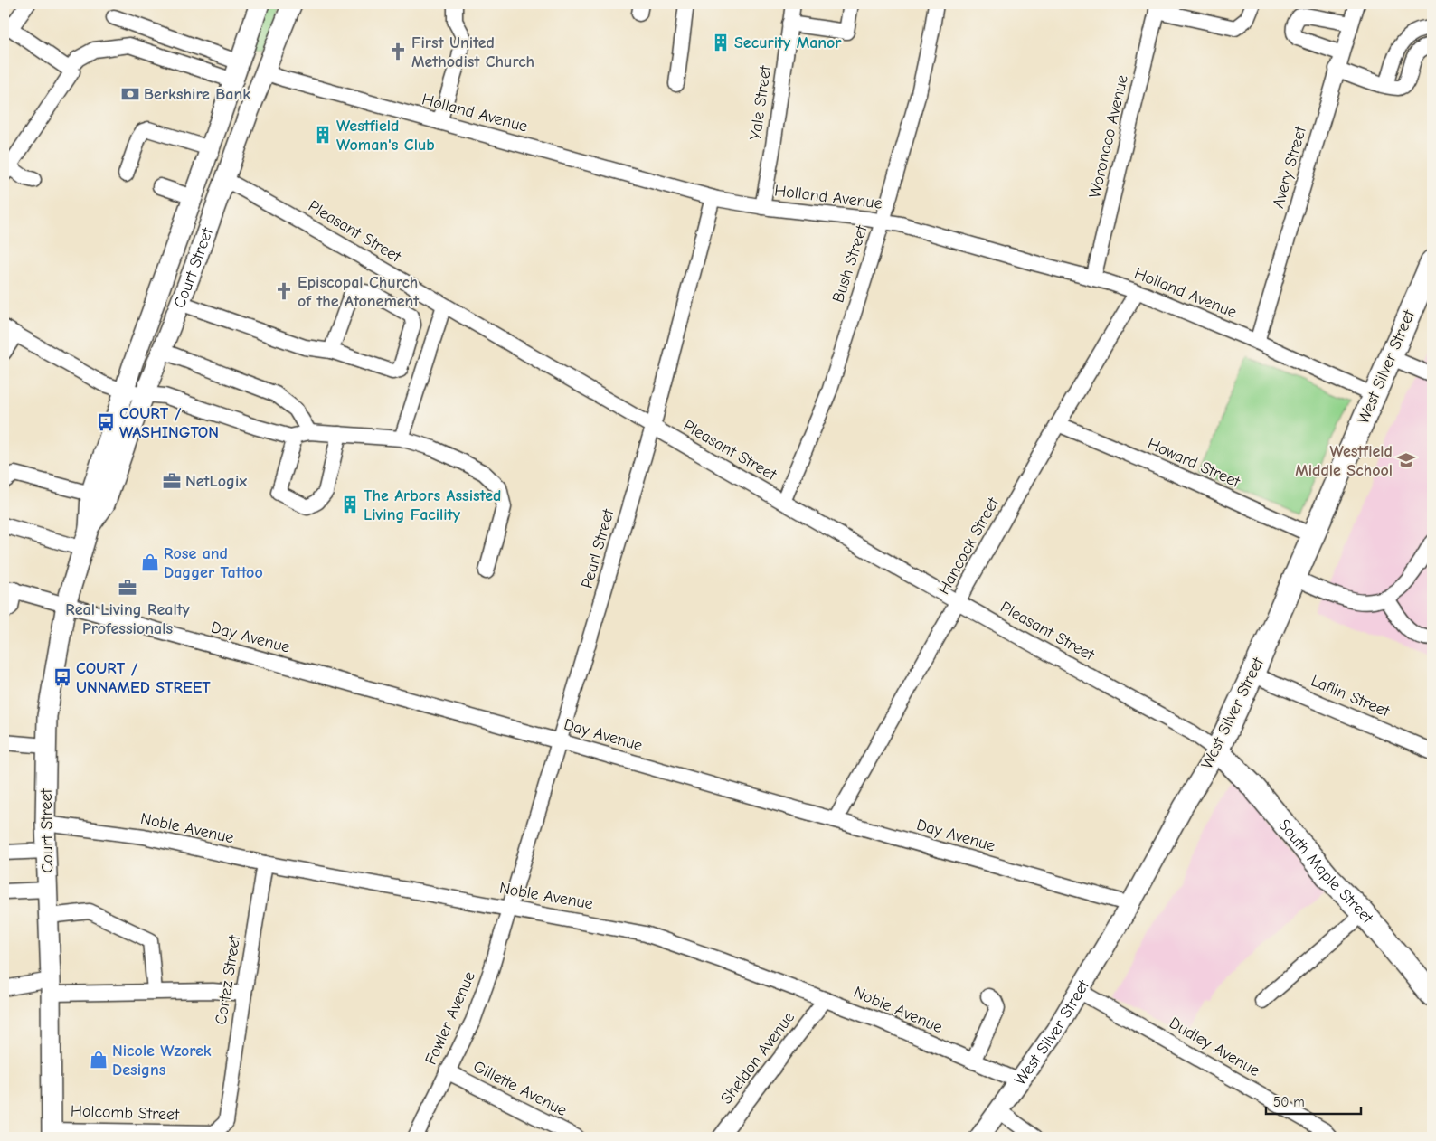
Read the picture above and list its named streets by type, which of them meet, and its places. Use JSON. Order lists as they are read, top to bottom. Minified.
{"streets":{"highway":["West Silver Street","South Maple Street"],"main road":["Court Street"],"street":["Yale Street","Holland Avenue","Woronoco Avenue","Avery Street","Pleasant Street","Bush Street","Howard Street","Hancock Street","Pearl Street","Day Avenue","Laflin Street","Noble Avenue","Cortez Street","Fowler Avenue","Dudley Avenue","Sheldon Avenue","Gillette Avenue","Holcomb Street"]},"crossings":[["Yale Street","Holland Avenue"],["Holland Avenue","Woronoco Avenue"],["Holland Avenue","Avery Street"],["Holland Avenue","Bush Street"],["Holland Avenue","Court Street"],["Holland Avenue","West Silver Street"],["Holland Avenue","Hancock Street"],["Holland Avenue","Pearl Street"],["Pleasant Street","Bush Street"],["Pleasant Street","Court Street"],["Pleasant Street","West Silver Street"],["Pleasant Street","Hancock Street"],["Pleasant Street","Pearl Street"],["Pleasant Street","South Maple Street"],["Court Street","Day Avenue"],["Court Street","Noble Avenue"],["Court Street","Holcomb Street"],["West Silver Street","Howard Street"],["West Silver Street","Day Avenue"],["West Silver Street","Laflin Street"],["West Silver Street","Noble Avenue"],["West Silver Street","South Maple Street"],["West Silver Street","Dudley Avenue"],["Howard Street","Hancock Street"],["Hancock Street","Day Avenue"],["Pearl Street","Day Avenue"],["Pearl Street","Noble Avenue"],["Pearl Street","Fowler Avenue"],["Noble Avenue","Cortez Street"],["Noble Avenue","Fowler Avenue"],["Noble Avenue","Sheldon Avenue"],["Cortez Street","Holcomb Street"],["Fowler Avenue","Gillette Avenue"]],"places":{"building":["Security Manor","Westfield Woman's Club","The Arbors Assisted Living Facility"],"church":["First United Methodist Church","Episcopal Church of the Atonement"],"bank":["Berkshire Bank"],"bus stop":["COURT / WASHINGTON","COURT / UNNAMED STREET"],"school or university":["Westfield Middle School"],"office":["NetLogix","Real Living Realty Professionals"],"shop":["Rose and Dagger Tattoo","Nicole Wzorek Designs"]},"scale_bar":"50 m"}
